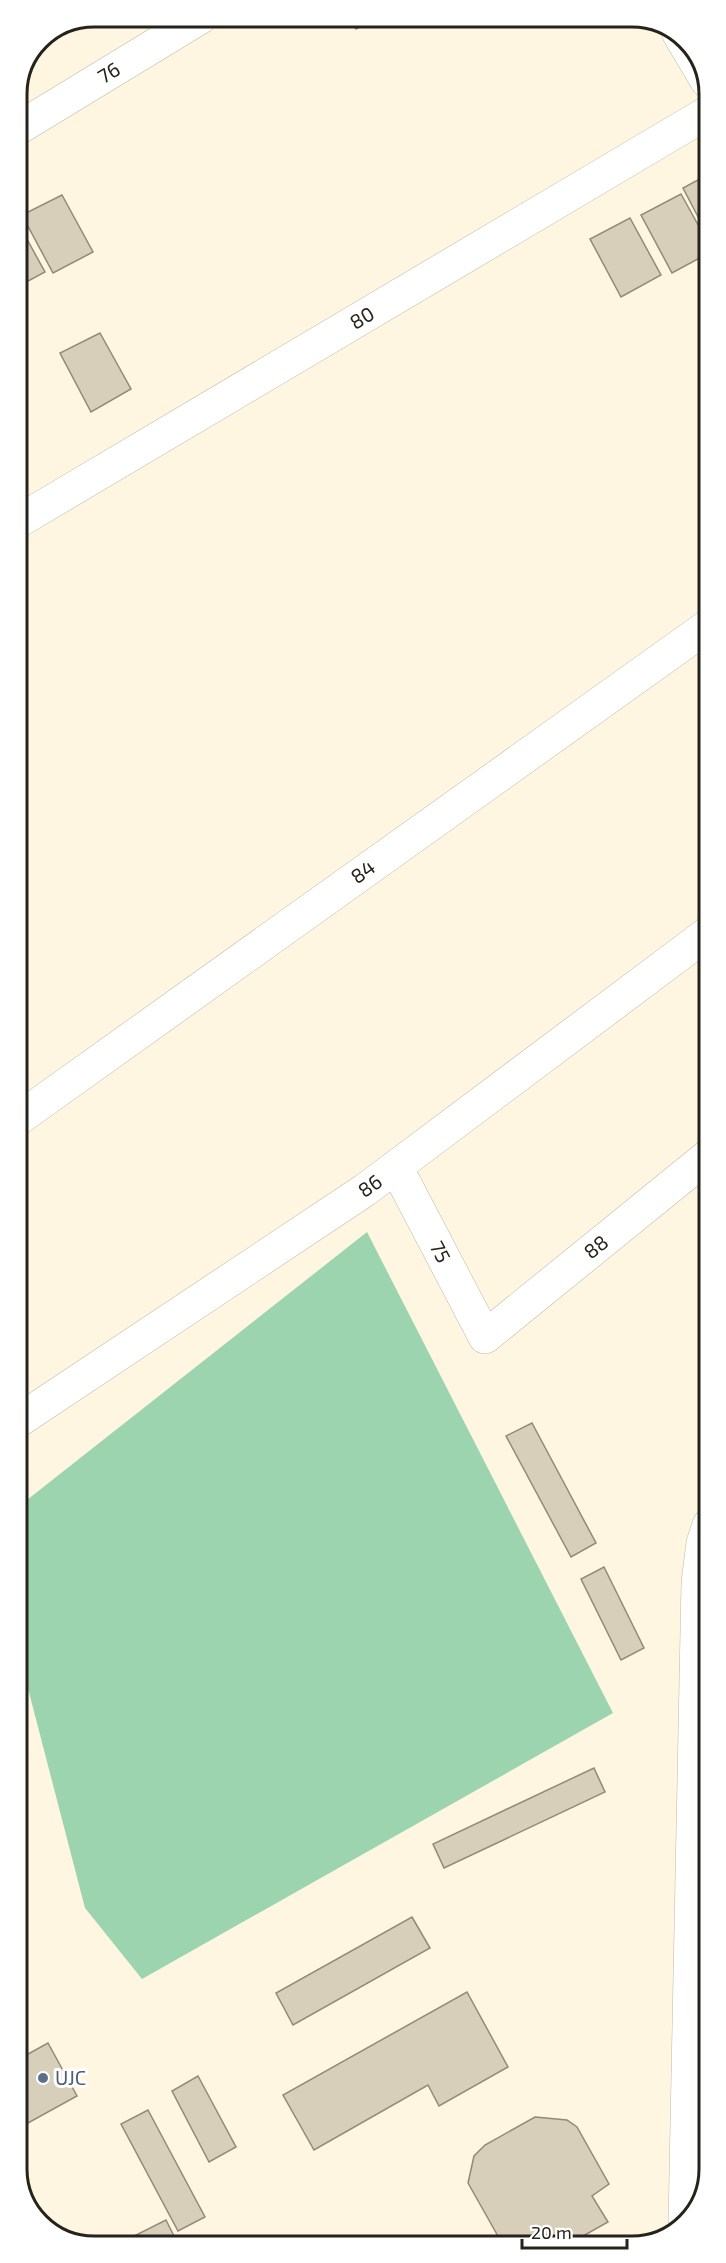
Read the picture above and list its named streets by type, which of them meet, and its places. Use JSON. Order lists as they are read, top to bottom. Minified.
{"streets":{"street":["76","80","84","86","88","75"]},"crossings":[["86","75"],["88","75"]],"places":["UJC"],"scale_bar":"20 m"}
